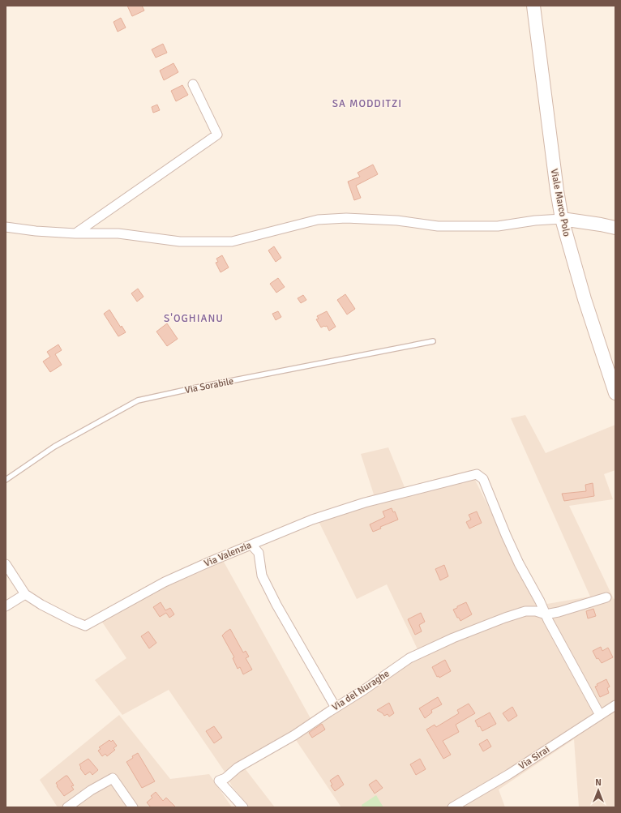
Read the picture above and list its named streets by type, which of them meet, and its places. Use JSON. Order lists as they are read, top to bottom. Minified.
{"streets":{"main road":["Viale Marco Polo"],"street":["Via Valenzia","Via del Nuraghe","Via Sirai"],"lane":["Via Sorabile"]},"crossings":[["Via Valenzia","Via del Nuraghe"]],"districts":["SA MODDITZI","S'OGHIANU"],"north":"top"}
